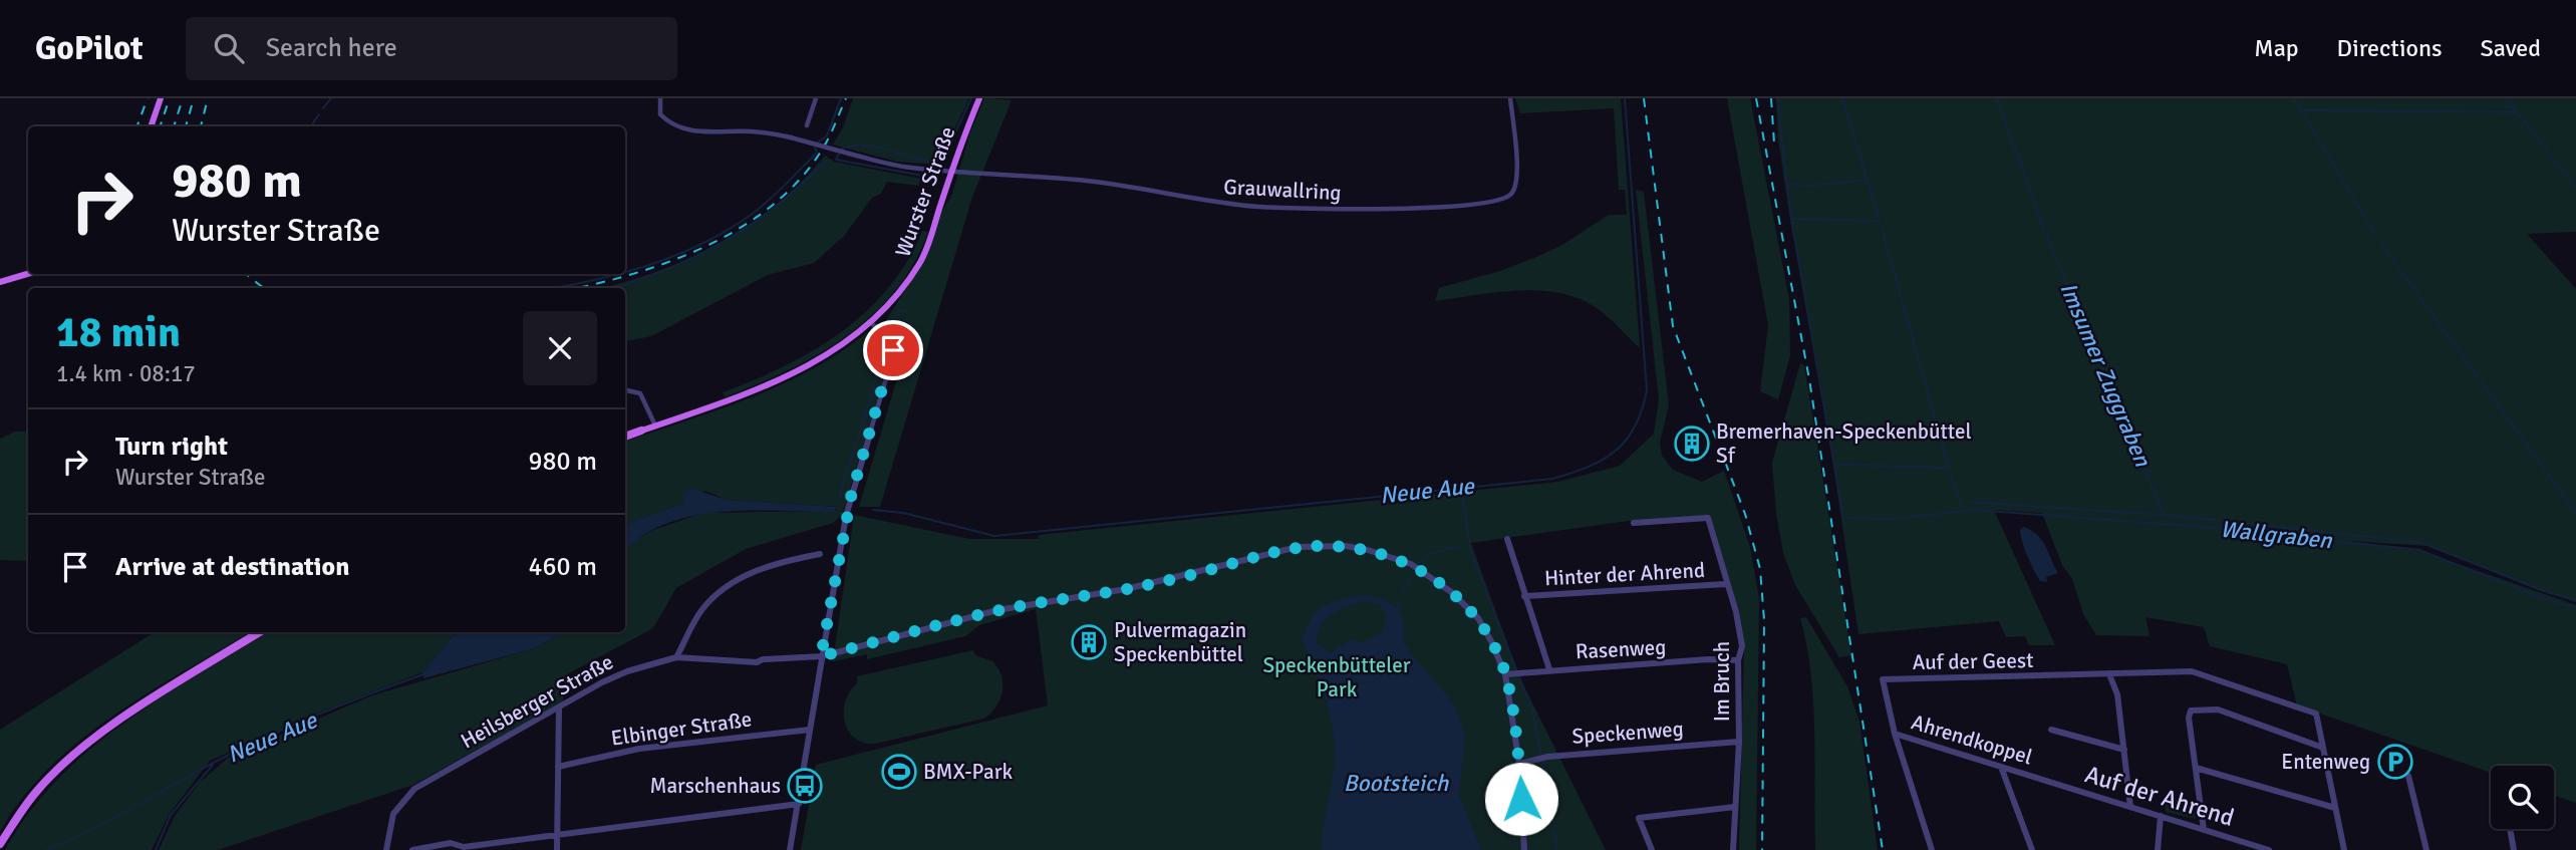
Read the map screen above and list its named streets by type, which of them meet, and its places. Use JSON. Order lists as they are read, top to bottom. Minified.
{"streets":{"main road":["Wurster Straße"],"street":["Grauwallring","Hinter der Ahrend","Rasenweg","Auf der Geest","Im Bruch","Heilsberger Straße","Elbinger Straße","Speckenweg","Ahrendkoppel","Auf der Ahrend"]},"crossings":[["Grauwallring","Wurster Straße"],["Hinter der Ahrend","Im Bruch"],["Rasenweg","Im Bruch"],["Rasenweg","Heilsberger Straße"],["Auf der Geest","Ahrendkoppel"],["Im Bruch","Speckenweg"],["Heilsberger Straße","Speckenweg"],["Ahrendkoppel","Auf der Ahrend"]],"water":["Imsumer Zuggraben","Neue Aue","Wallgraben","Bootsteich"],"parks":["Speckenbütteler Park"],"places":{"building":["Bremerhaven-Speckenbüttel Sf","Pulvermagazin Speckenbüttel"],"parking":["Entenweg"],"sports":["BMX-Park"],"bus stop":["Marschenhaus"]},"page":{"header":"GoPilot","search":"Search here","nav":["Map","Directions","Saved"],"turn":["980 m","Wurster Straße"],"heading":["18 min","1.4 km · 08:17"],"list":[{"name":"Turn right","note":"Wurster Straße","value":"980 m"},{"name":"Arrive at destination","value":"460 m"}]}}
